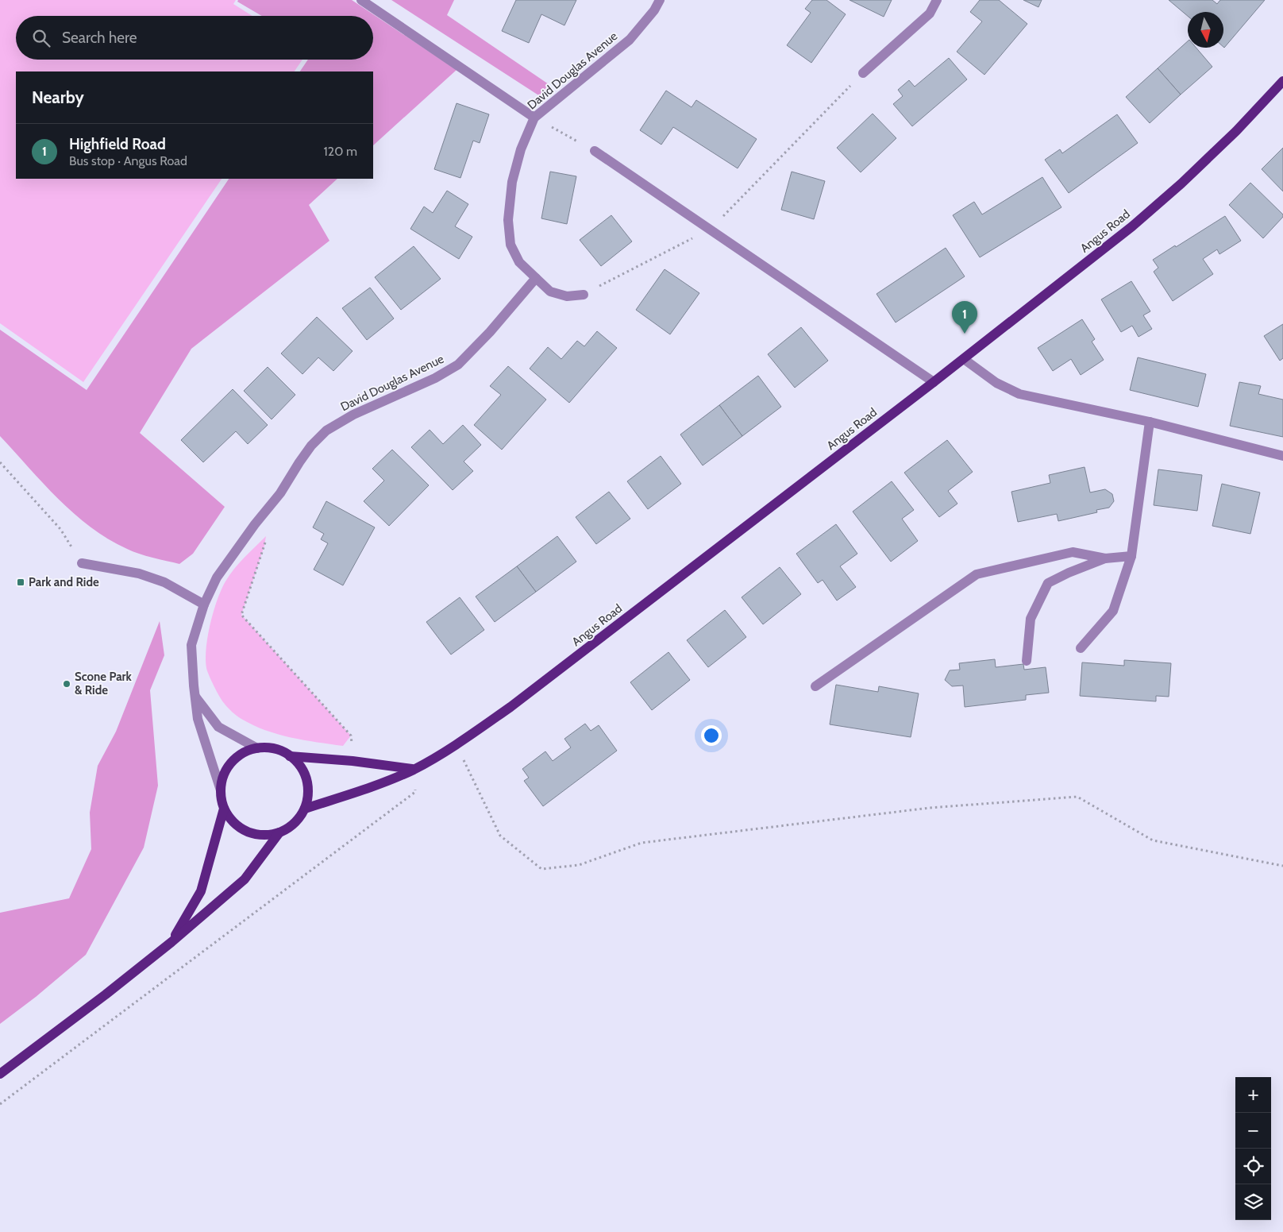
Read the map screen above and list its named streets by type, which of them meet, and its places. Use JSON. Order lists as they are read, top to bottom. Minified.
{"streets":{"main road":["Angus Road"],"street":["David Douglas Avenue"]},"crossings":[["David Douglas Avenue","Angus Road"]],"places":{"transit":["Park and Ride"],"other":["Scone Park & Ride"]},"north":"bottom","page":{"search":"Search here","heading":"Nearby","list":[{"mark":"1","name":"Highfield Road","note":"Bus stop · Angus Road","value":"120 m"}],"pins":"1","map_buttons":["+","−"]}}
